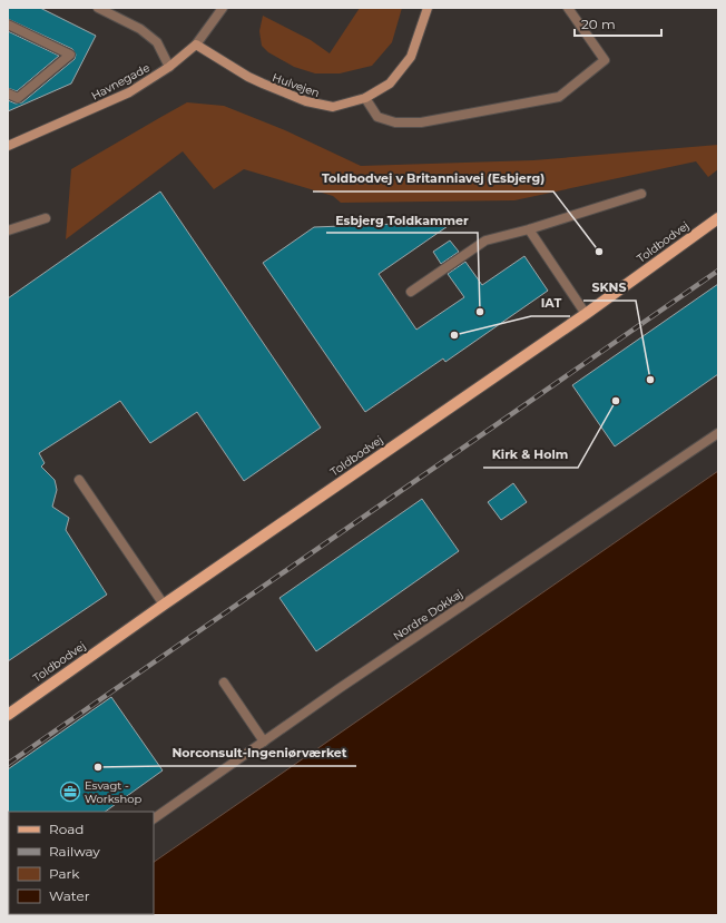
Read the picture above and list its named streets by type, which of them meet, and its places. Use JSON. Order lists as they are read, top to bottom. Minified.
{"streets":{"main road":["Toldbodvej"],"street":["Havnegade","Hulvejen","Nordre Dokkaj"]},"crossings":[["Havnegade","Hulvejen"]],"places":{"other":["Toldbodvej v Britanniavej (Esbjerg)","Esbjerg Toldkammer","IAT","SKNS","Kirk & Holm","Norconsult-Ingeniørværket"],"office":["Esvagt - Workshop"]},"legend":["Road","Railway","Park","Water"],"scale_bar":"20 m"}
